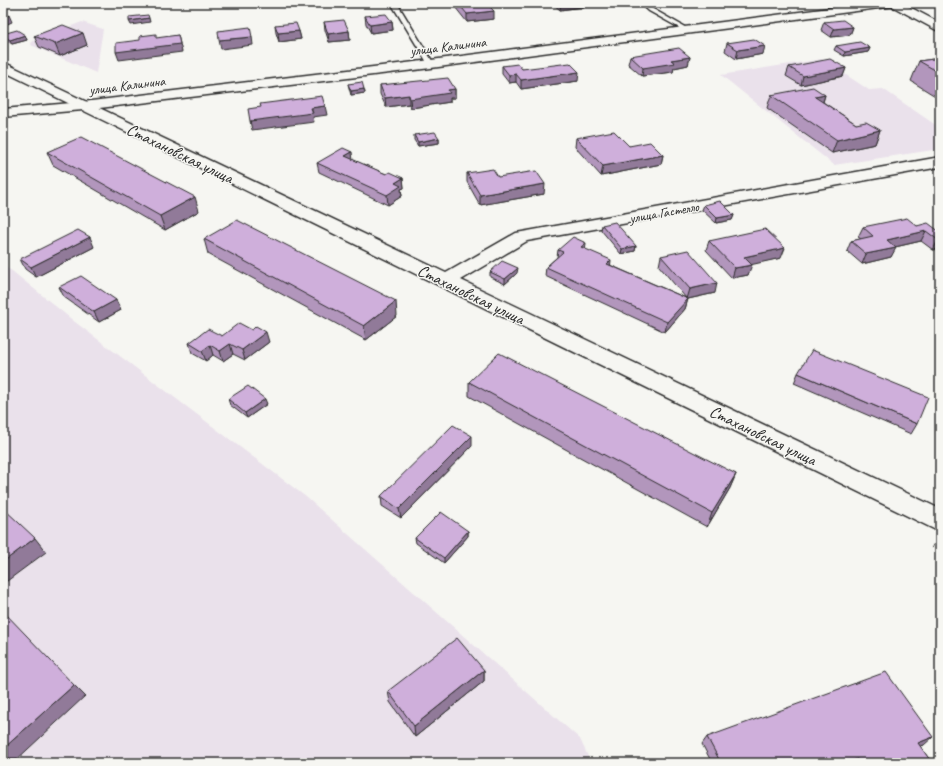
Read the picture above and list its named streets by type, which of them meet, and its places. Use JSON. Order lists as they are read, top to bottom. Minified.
{"streets":{"street":["улица Калинина","Стахановская улица","улица Гастелло"]},"crossings":[["улица Калинина","Стахановская улица"],["Стахановская улица","улица Гастелло"]]}
